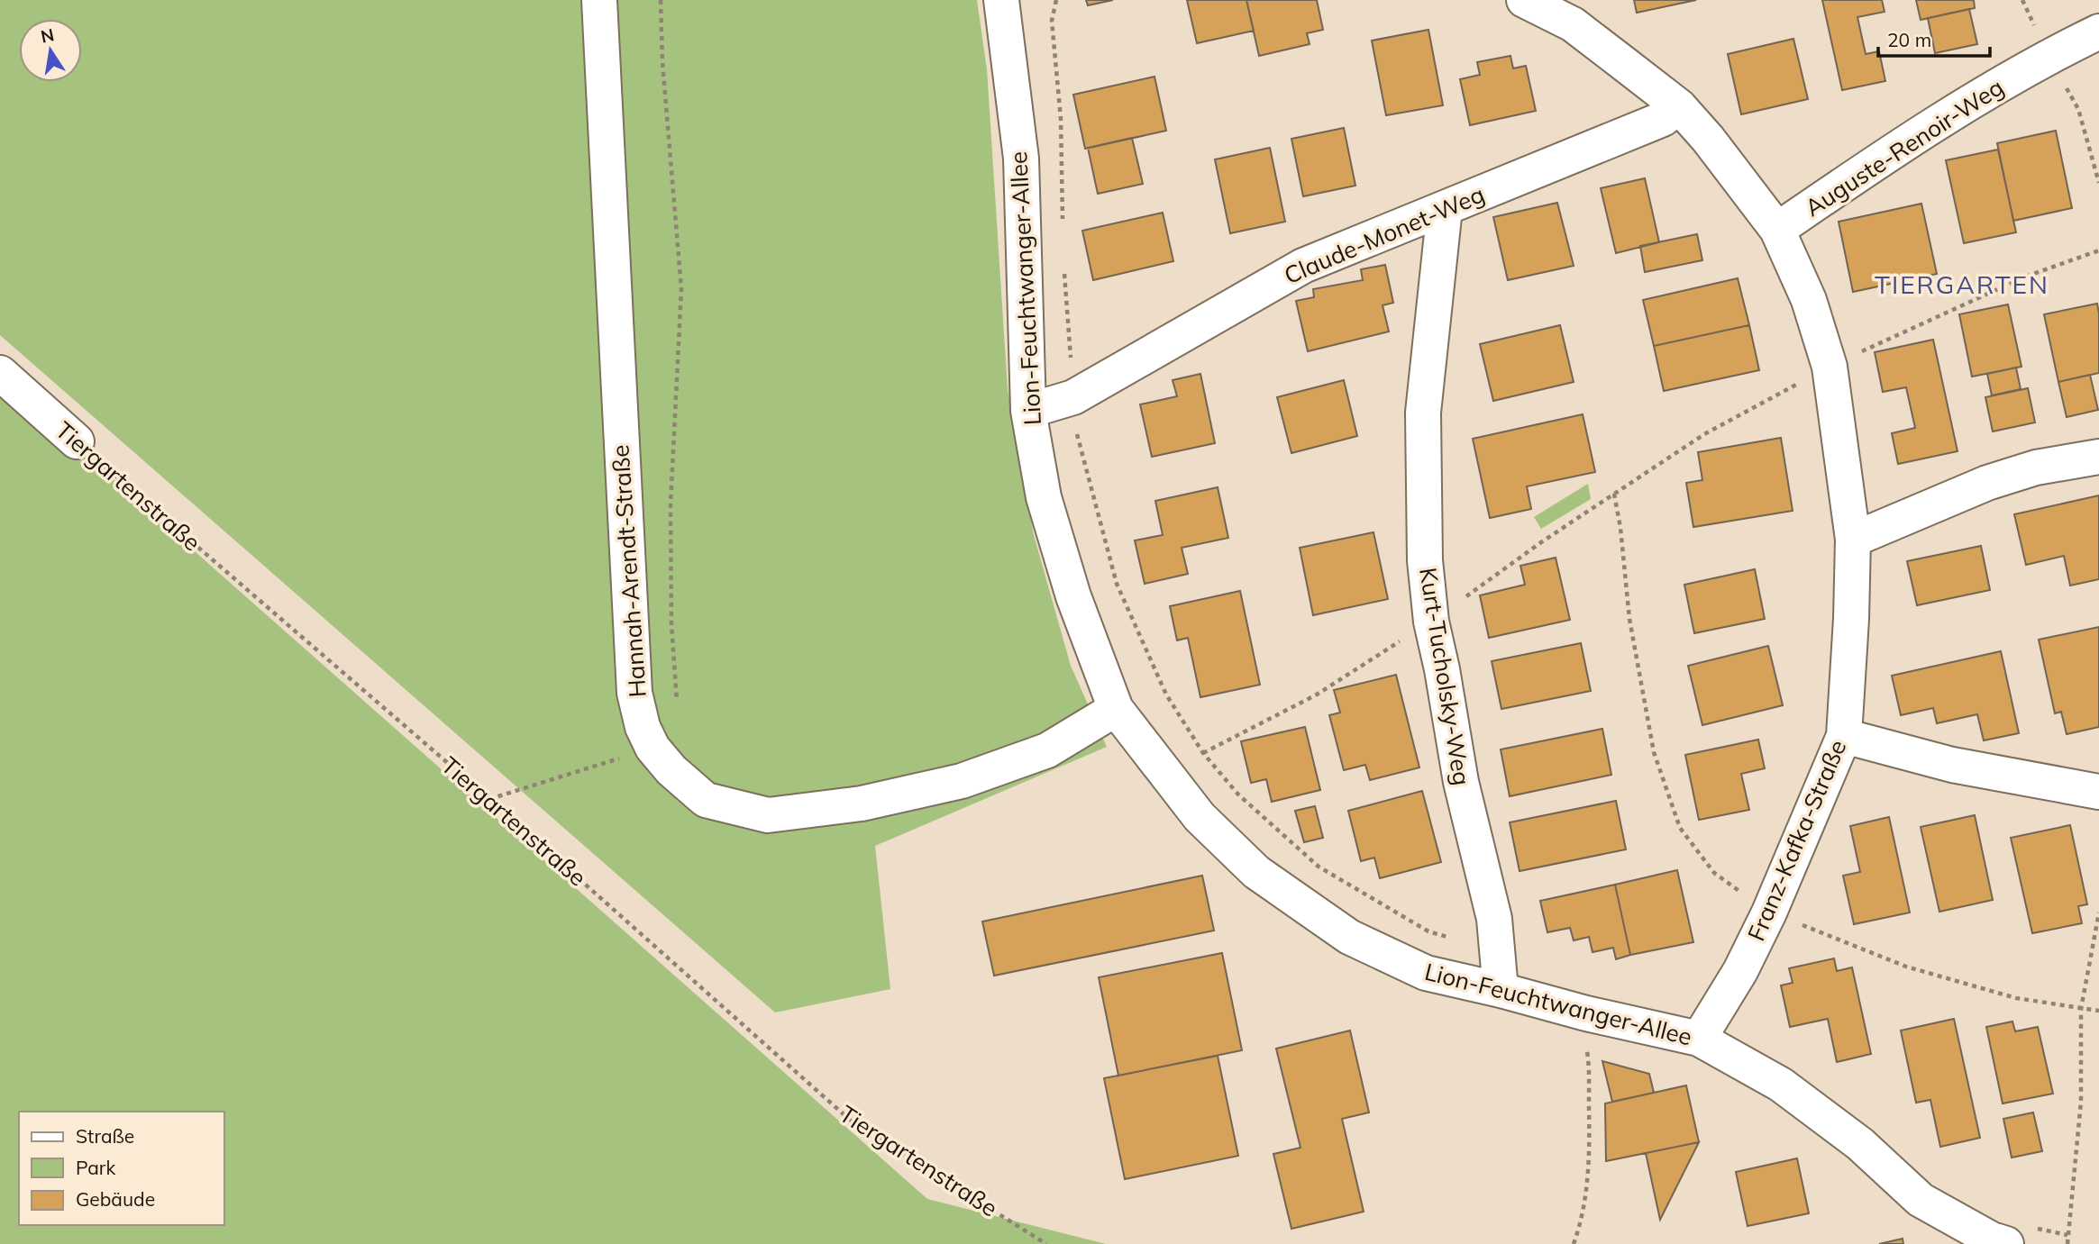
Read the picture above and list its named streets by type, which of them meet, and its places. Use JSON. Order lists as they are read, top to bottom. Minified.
{"streets":{"street":["Auguste-Renoir-Weg","Claude-Monet-Weg","Lion-Feuchtwanger-Allee","Tiergartenstraße","Hannah-Arendt-Straße","Kurt-Tucholsky-Weg","Franz-Kafka-Straße"]},"crossings":[["Auguste-Renoir-Weg","Franz-Kafka-Straße"],["Claude-Monet-Weg","Lion-Feuchtwanger-Allee"],["Claude-Monet-Weg","Kurt-Tucholsky-Weg"],["Claude-Monet-Weg","Franz-Kafka-Straße"],["Lion-Feuchtwanger-Allee","Hannah-Arendt-Straße"],["Lion-Feuchtwanger-Allee","Kurt-Tucholsky-Weg"],["Lion-Feuchtwanger-Allee","Franz-Kafka-Straße"]],"districts":["TIERGARTEN"],"legend":["Straße","Park","Gebäude"],"scale_bar":"20 m","north":"top"}
